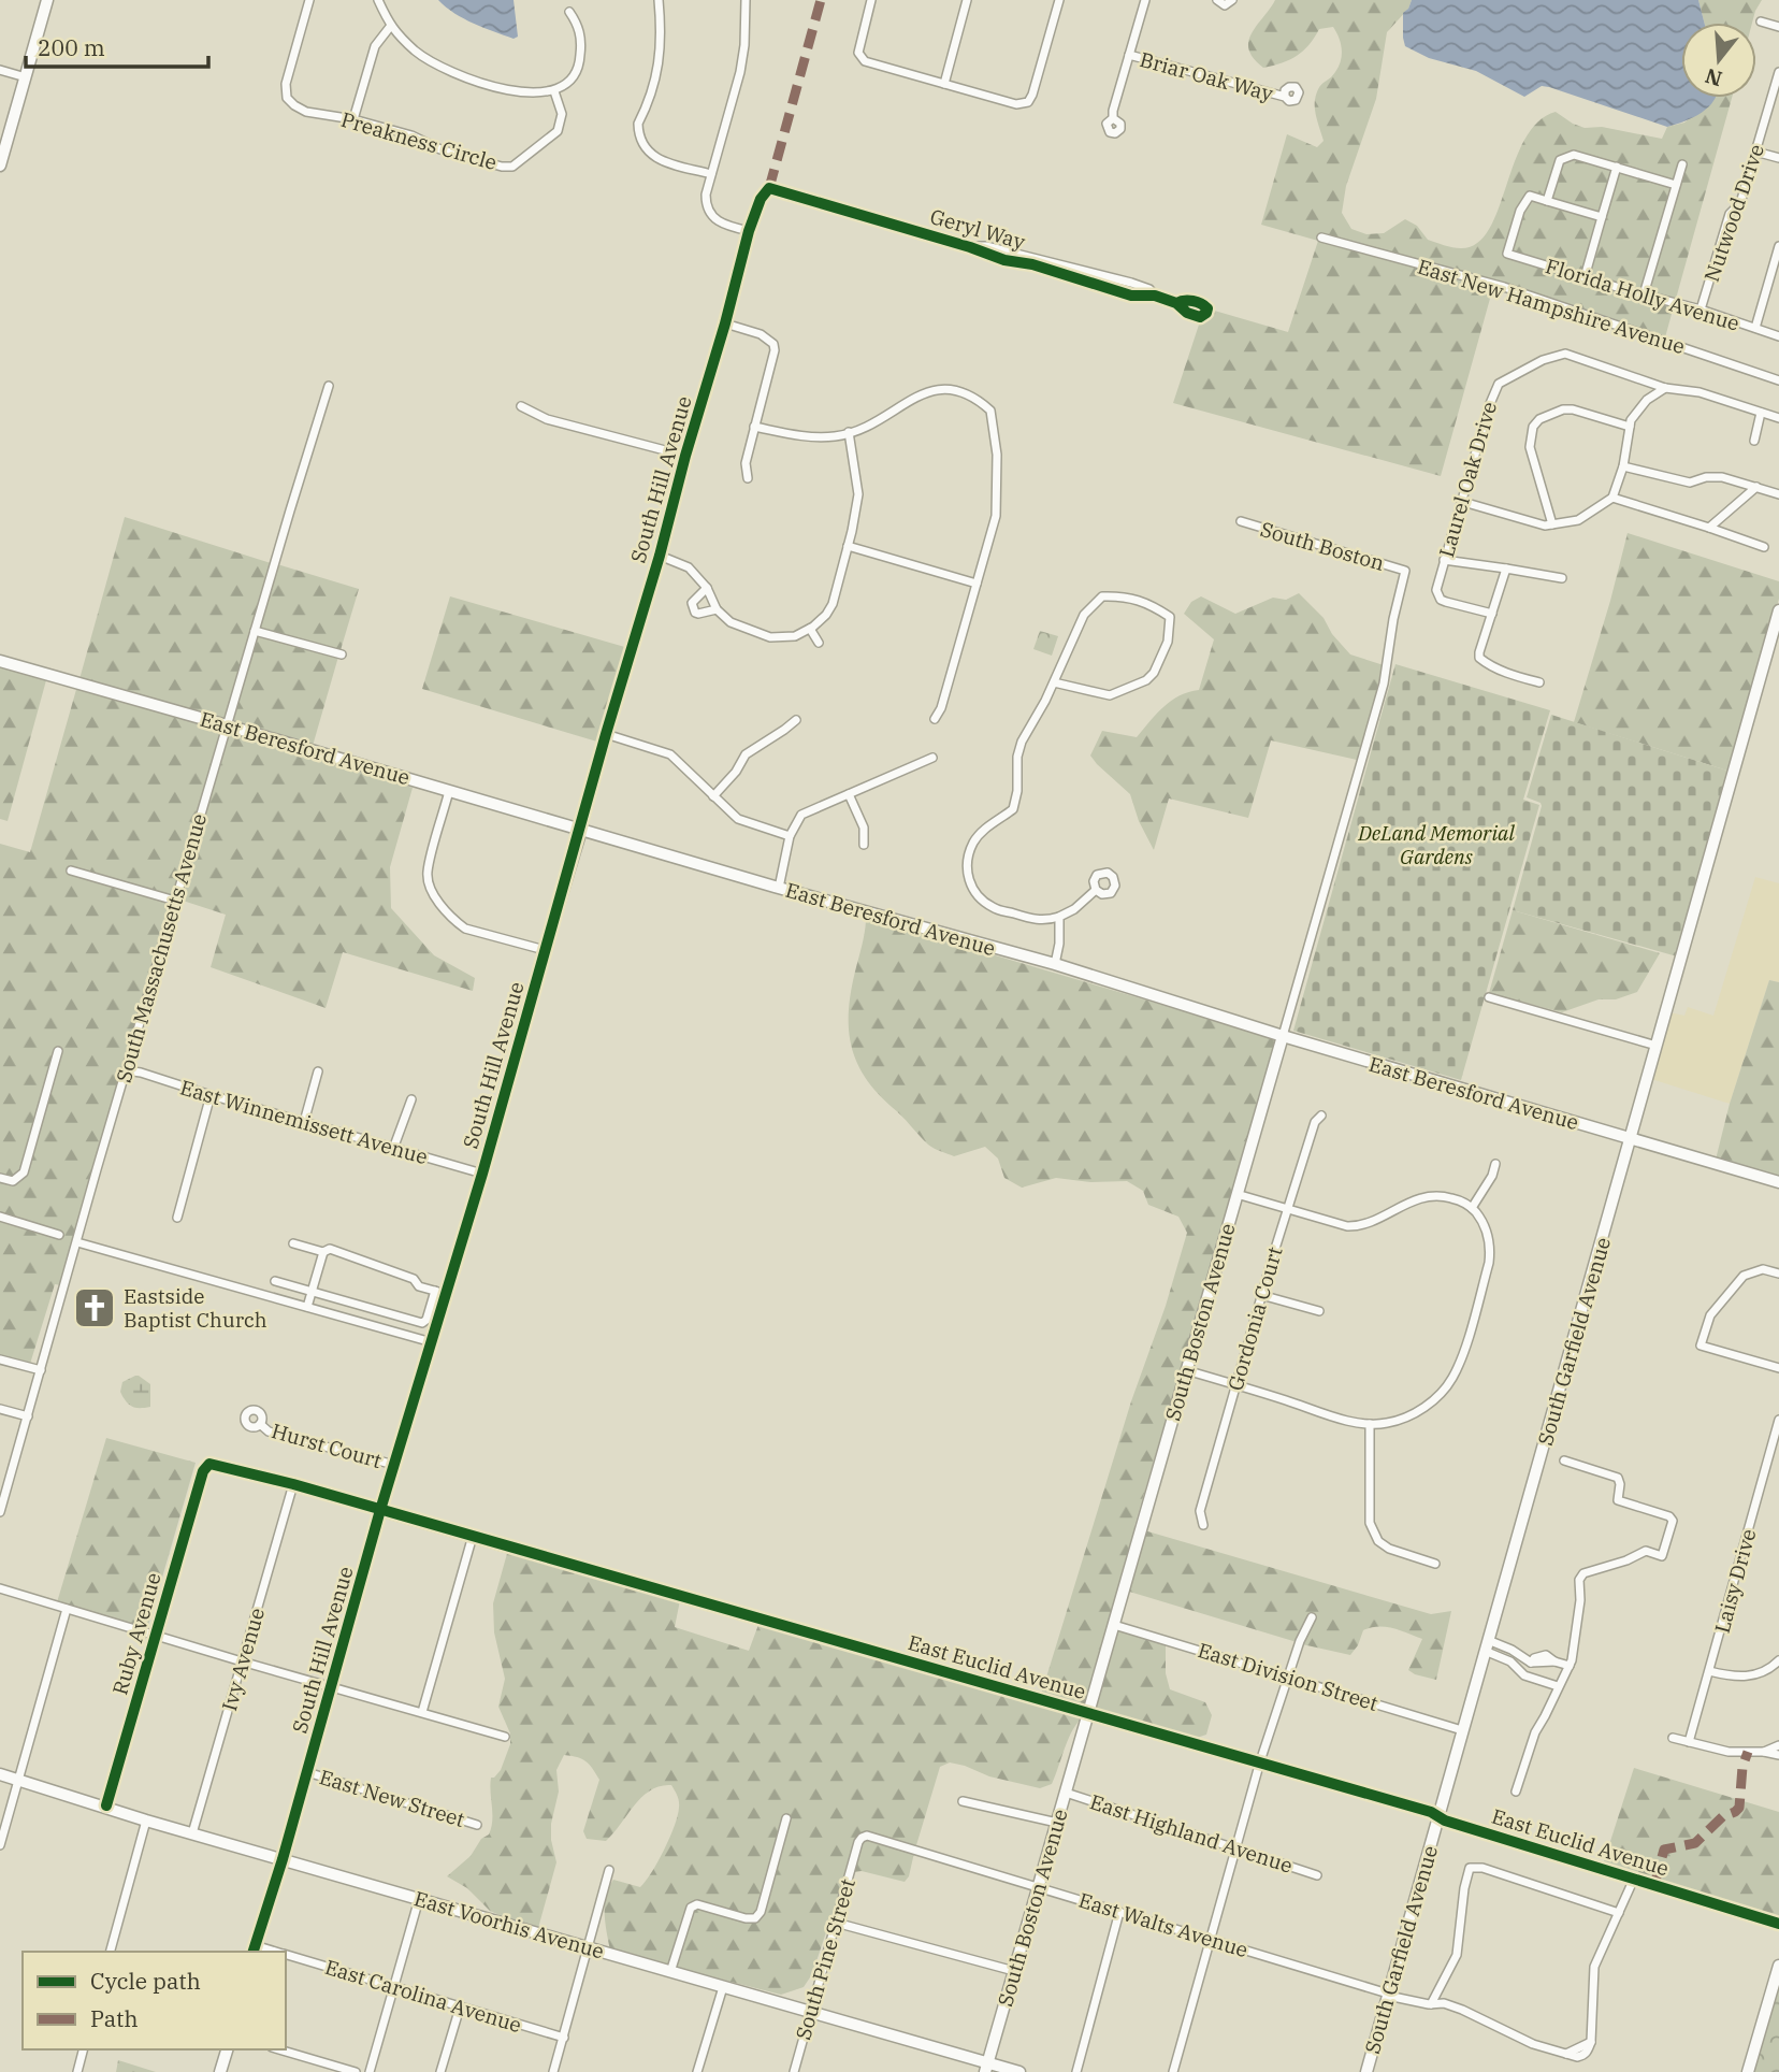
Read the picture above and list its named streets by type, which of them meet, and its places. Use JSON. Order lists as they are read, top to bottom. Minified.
{"streets":{"street":["Briar Oak Way","Preakness Circle","Nutwood Drive","Geryl Way","Florida Holly Avenue","East New Hampshire Avenue","South Hill Avenue","Laurel Oak Drive","South Boston","East Beresford Avenue","South Massachusetts Avenue","East Winnemissett Avenue","Gordonia Court","South Boston Avenue","South Garfield Avenue","Hurst Court","Laisy Drive","Ruby Avenue","Ivy Avenue","East Euclid Avenue","East Division Street","East New Street","East Highland Avenue","East Voorhis Avenue","East Walts Avenue","South Pine Street","East Carolina Avenue"]},"crossings":[["Nutwood Drive","Florida Holly Avenue"],["Geryl Way","South Hill Avenue"],["South Hill Avenue","East Beresford Avenue"],["South Hill Avenue","East Winnemissett Avenue"],["South Hill Avenue","Hurst Court"],["South Hill Avenue","East Euclid Avenue"],["South Hill Avenue","East New Street"],["South Hill Avenue","East Voorhis Avenue"],["South Boston","South Boston Avenue"],["East Beresford Avenue","South Massachusetts Avenue"],["East Beresford Avenue","South Boston Avenue"],["East Beresford Avenue","South Garfield Avenue"],["South Massachusetts Avenue","East Winnemissett Avenue"],["South Boston Avenue","East Euclid Avenue"],["South Boston Avenue","East Division Street"],["South Boston Avenue","East Highland Avenue"],["South Boston Avenue","East Voorhis Avenue"],["South Boston Avenue","East Walts Avenue"],["South Garfield Avenue","East Euclid Avenue"],["South Garfield Avenue","East Division Street"],["South Garfield Avenue","East Walts Avenue"],["Ruby Avenue","East Euclid Avenue"],["Ruby Avenue","East Voorhis Avenue"],["Ivy Avenue","East Euclid Avenue"],["Ivy Avenue","East Voorhis Avenue"],["East Voorhis Avenue","South Pine Street"],["East Walts Avenue","South Pine Street"]],"parks":["DeLand Memorial Gardens"],"places":{"church":["Eastside Baptist Church"]},"legend":["Cycle path","Path"],"scale_bar":"200 m","north":"bottom"}
